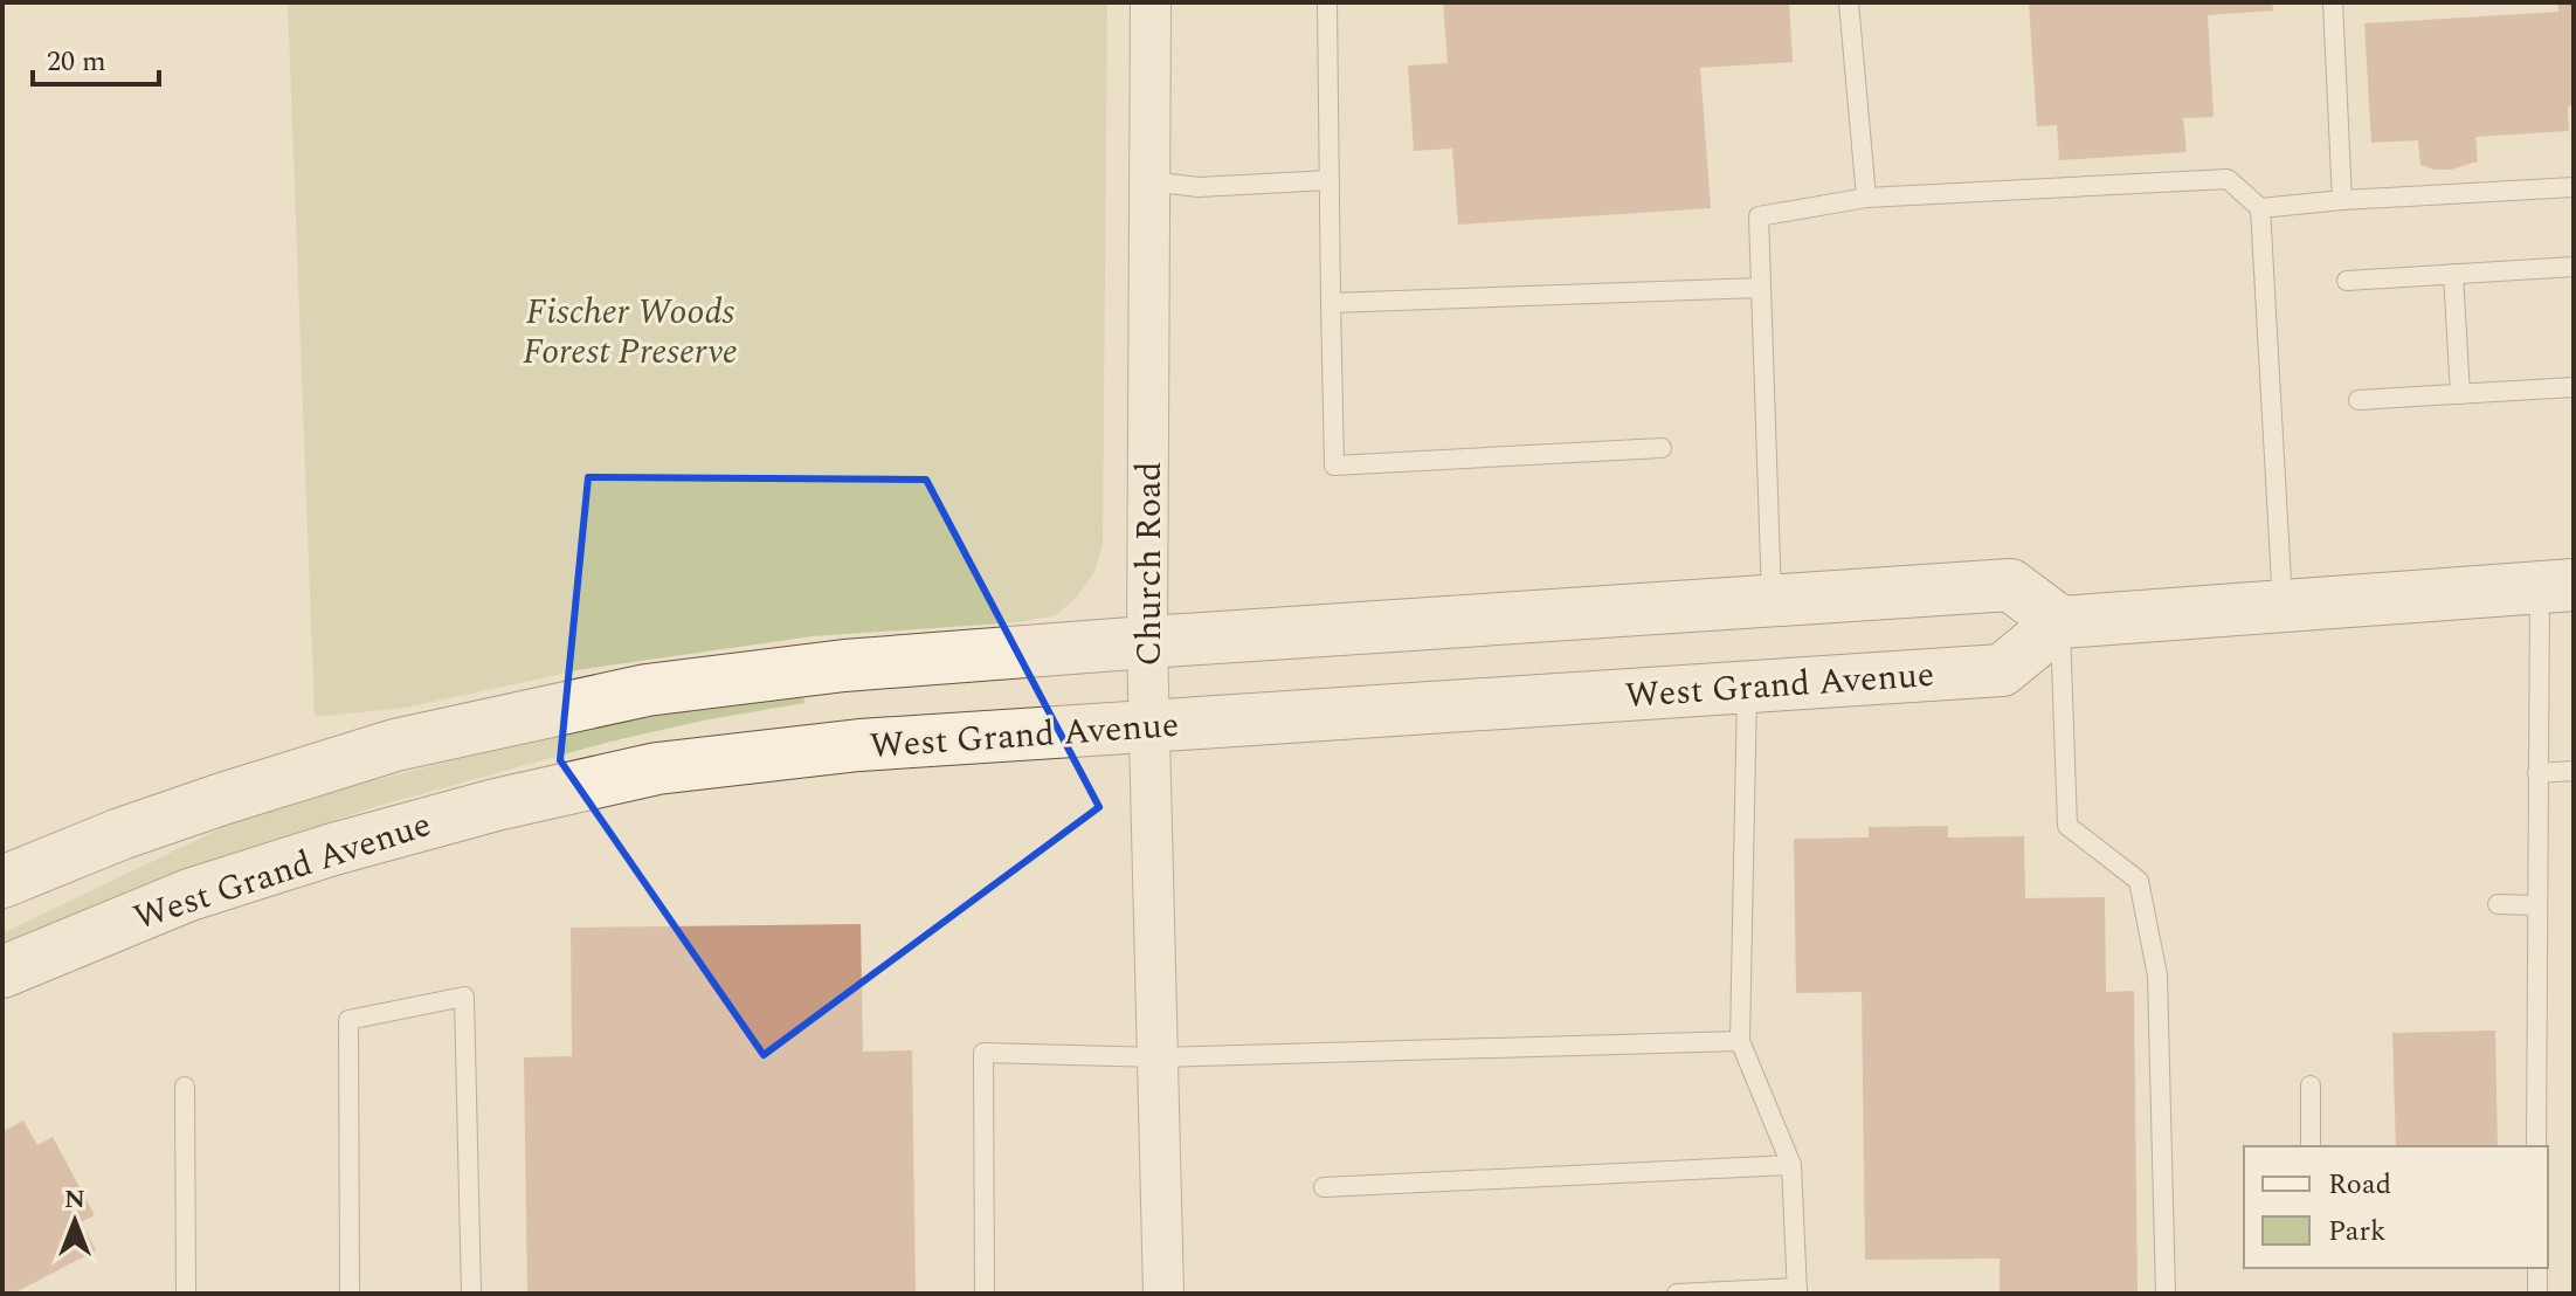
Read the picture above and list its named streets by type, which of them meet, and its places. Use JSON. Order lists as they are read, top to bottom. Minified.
{"streets":{"main road":["West Grand Avenue"],"street":["Church Road"]},"crossings":[["Church Road","West Grand Avenue"]],"parks":["Fischer Woods Forest Preserve"],"legend":["Road","Park"],"scale_bar":"20 m","north":"top"}
